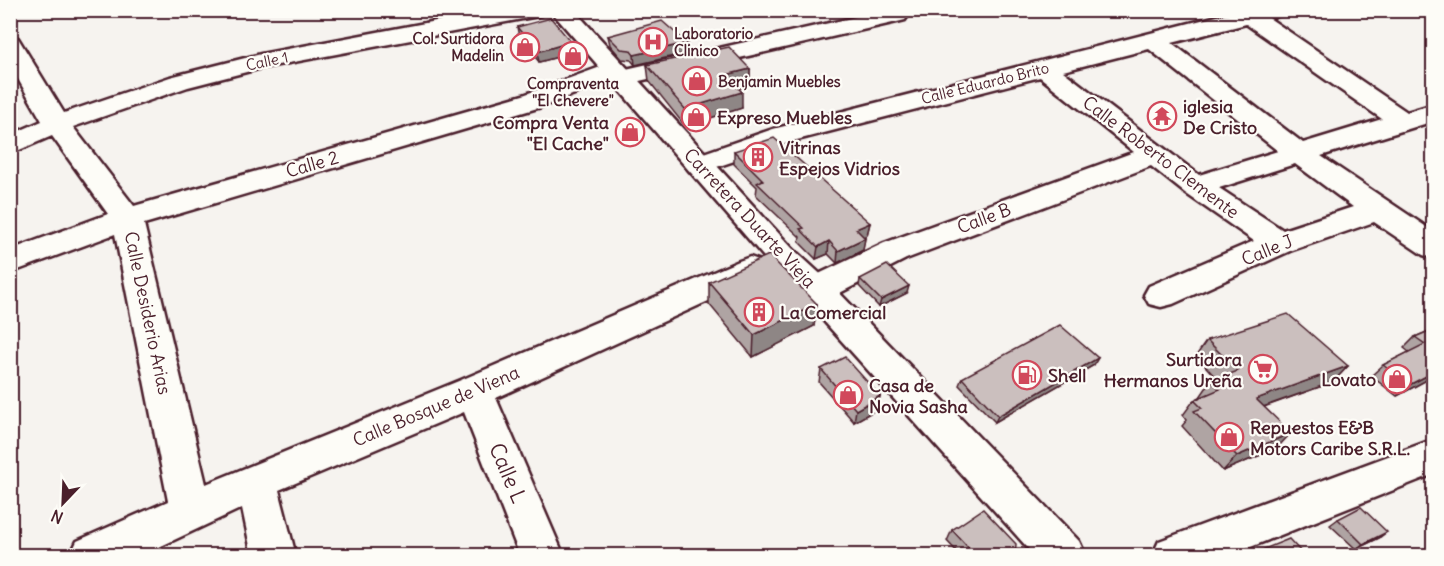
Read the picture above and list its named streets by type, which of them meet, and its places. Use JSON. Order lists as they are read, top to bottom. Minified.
{"streets":{"street":["Calle 1","Calle Eduardo Brito","Calle Roberto Clemente","Calle 2","Carretera Duarte Vieja","Calle B","Calle J","Calle Desiderio Arias","Calle Bosque de Viena","Calle L"]},"crossings":[["Calle 1","Carretera Duarte Vieja"],["Calle 1","Calle Desiderio Arias"],["Calle Eduardo Brito","Calle Roberto Clemente"],["Calle Eduardo Brito","Carretera Duarte Vieja"],["Calle Roberto Clemente","Calle B"],["Calle Roberto Clemente","Calle J"],["Calle 2","Carretera Duarte Vieja"],["Calle 2","Calle Desiderio Arias"],["Carretera Duarte Vieja","Calle B"],["Carretera Duarte Vieja","Calle Bosque de Viena"],["Calle Desiderio Arias","Calle Bosque de Viena"],["Calle Bosque de Viena","Calle L"]],"places":{"hospital":["Laboratorio Clinico"],"shop":["Col. Surtidora Madelin","Compraventa \"El Chevere\"","Benjamin Muebles","Expreso Muebles","Compra Venta \"El Cache\"","Lovato","Casa de Novia Sasha","Repuestos E&B Motors Caribe S.R.L."],"temple":["iglesia De Cristo"],"building":["Vitrinas Espejos Vidrios","La Comercial"],"supermarket":["Surtidora Hermanos Ureña"],"fuel station":["Shell"]},"north":"bottom left"}
